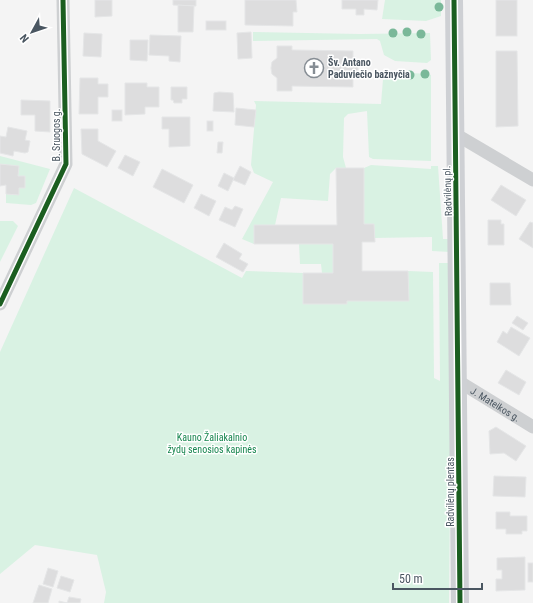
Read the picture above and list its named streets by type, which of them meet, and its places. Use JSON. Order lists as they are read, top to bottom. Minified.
{"streets":{"street":["B. Sruogos g.","Radvilėnų pl.","J. Mateikos g.","Radvilėnų plentas"]},"crossings":[["Radvilėnų pl.","J. Mateikos g."],["Radvilėnų pl.","Radvilėnų plentas"],["J. Mateikos g.","Radvilėnų plentas"]],"parks":["Kauno Žaliakalnio žydų senosios kapinės"],"places":{"church":["Šv. Antano Paduviečio bažnyčia"]},"scale_bar":"50 m","north":"bottom left"}
